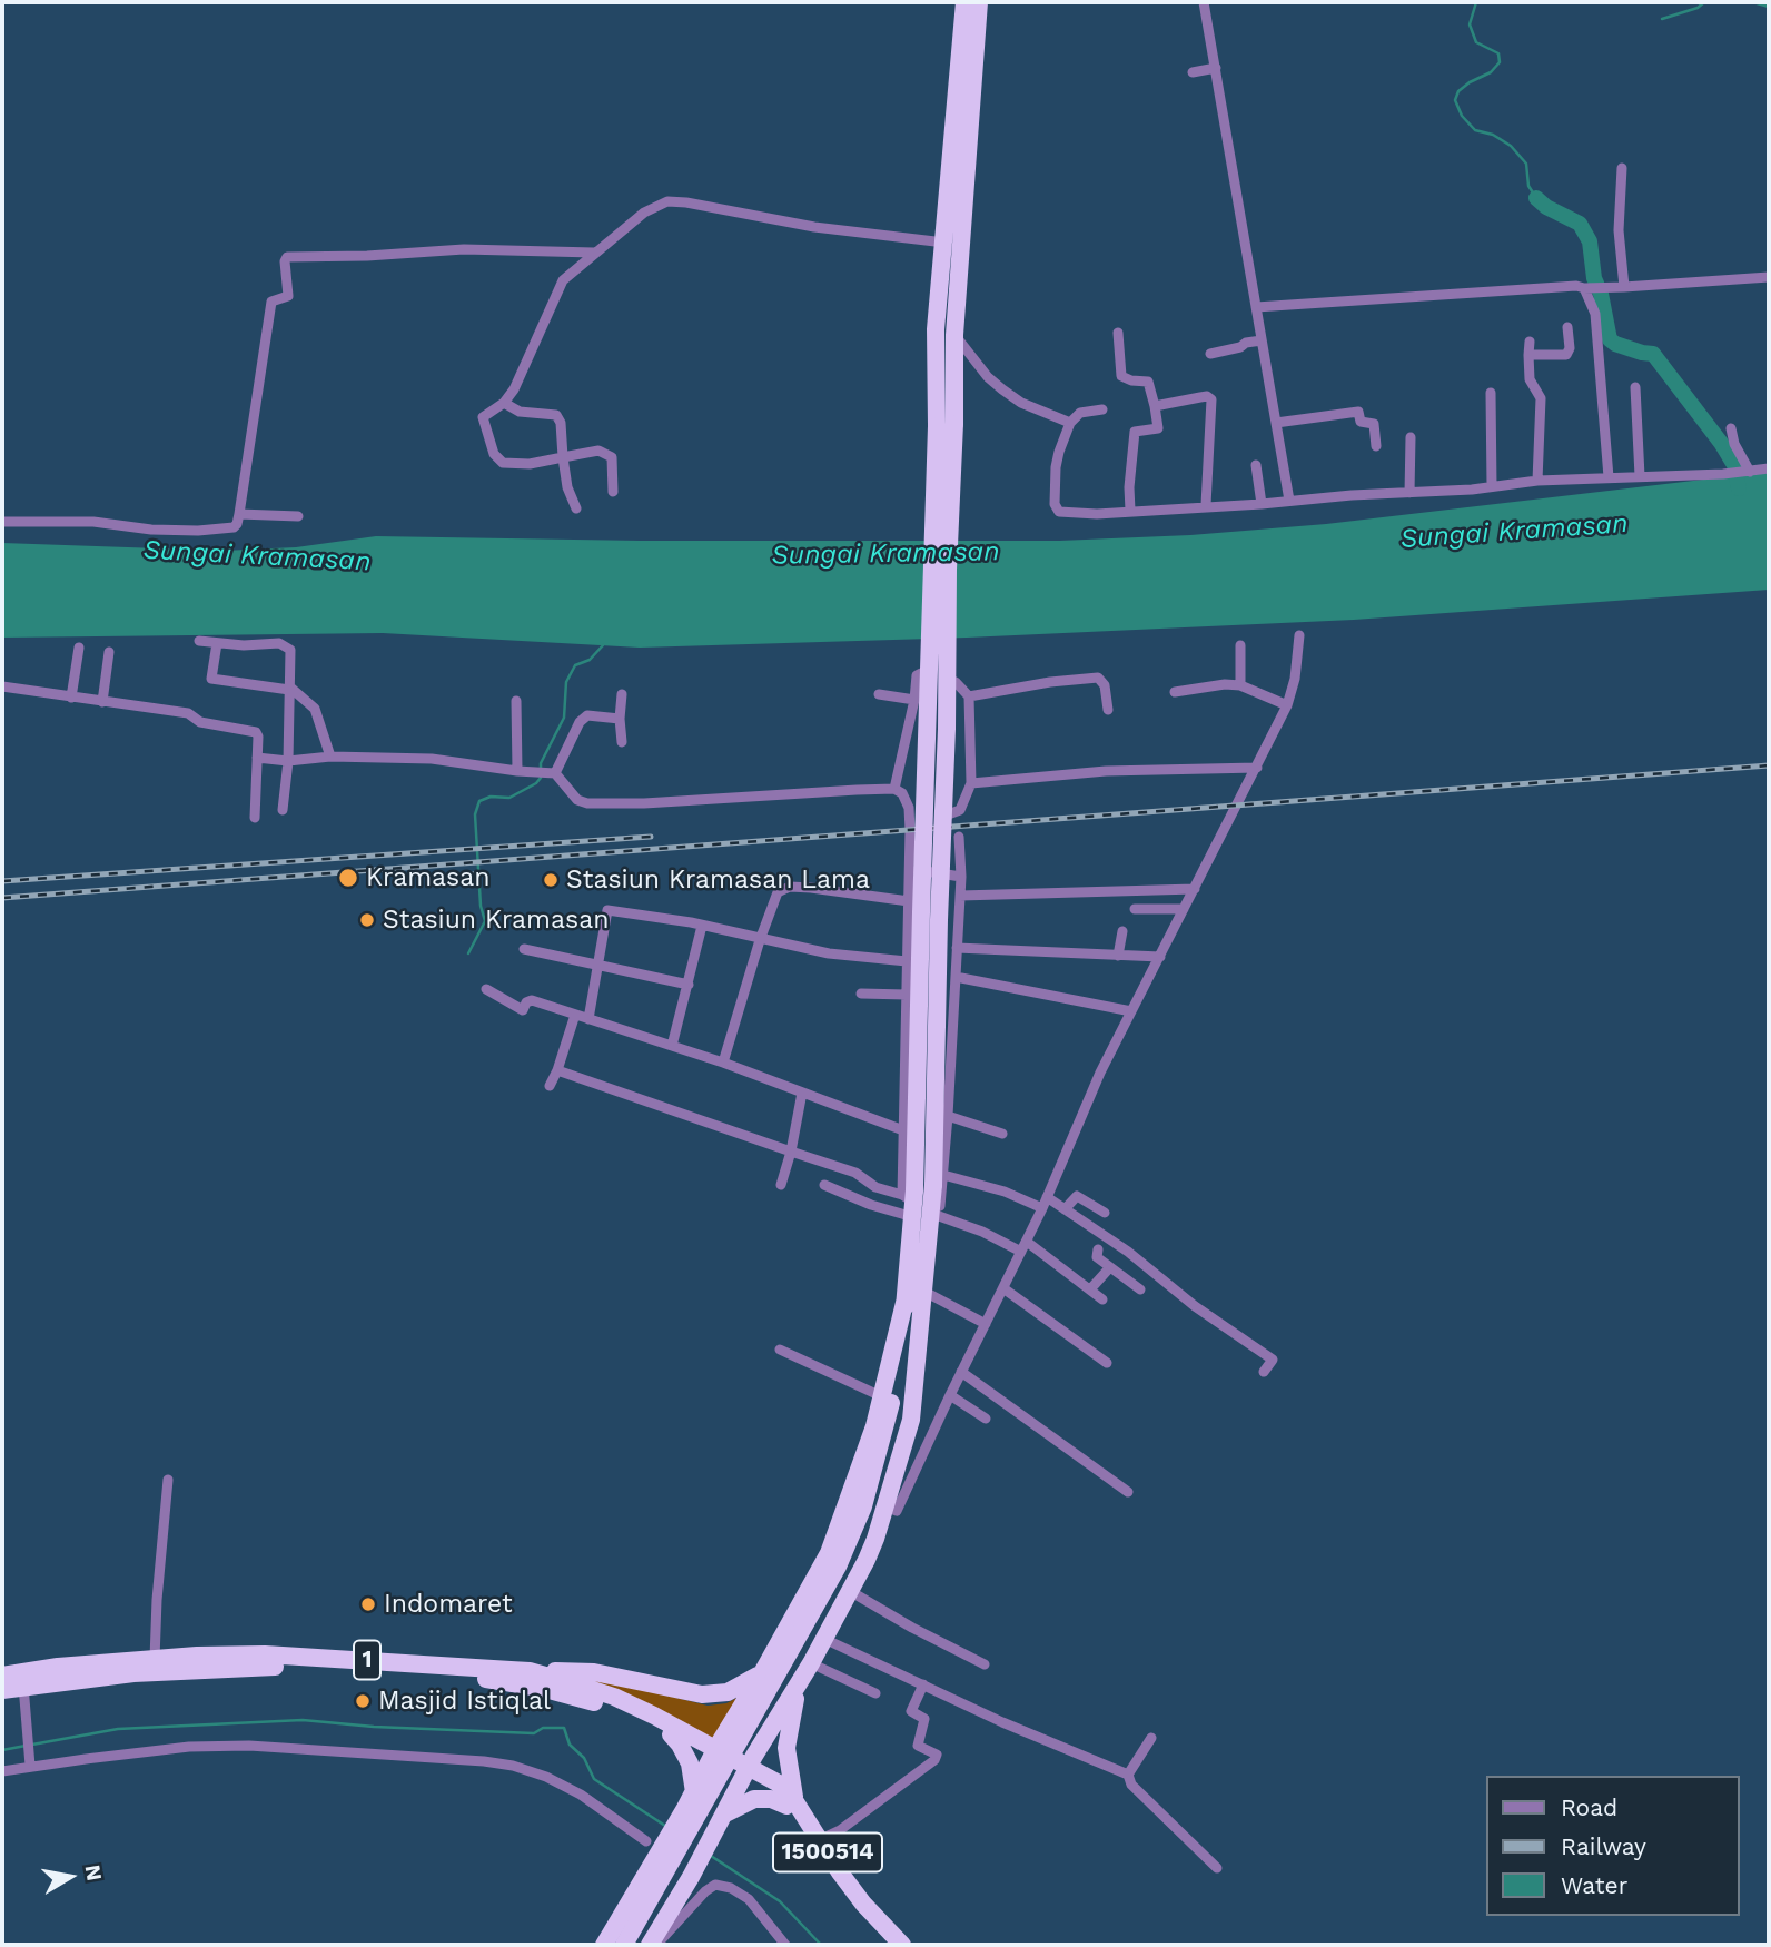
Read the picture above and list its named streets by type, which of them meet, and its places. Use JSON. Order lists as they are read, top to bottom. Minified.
{"streets":{"highway":["1","1500514"]},"crossings":[["1","1500514"]],"water":["Sungai Kramasan"],"places":["Kramasan","Stasiun Kramasan Lama","Stasiun Kramasan","Indomaret","Masjid Istiqlal"],"legend":["Road","Railway","Water"],"north":"right"}
